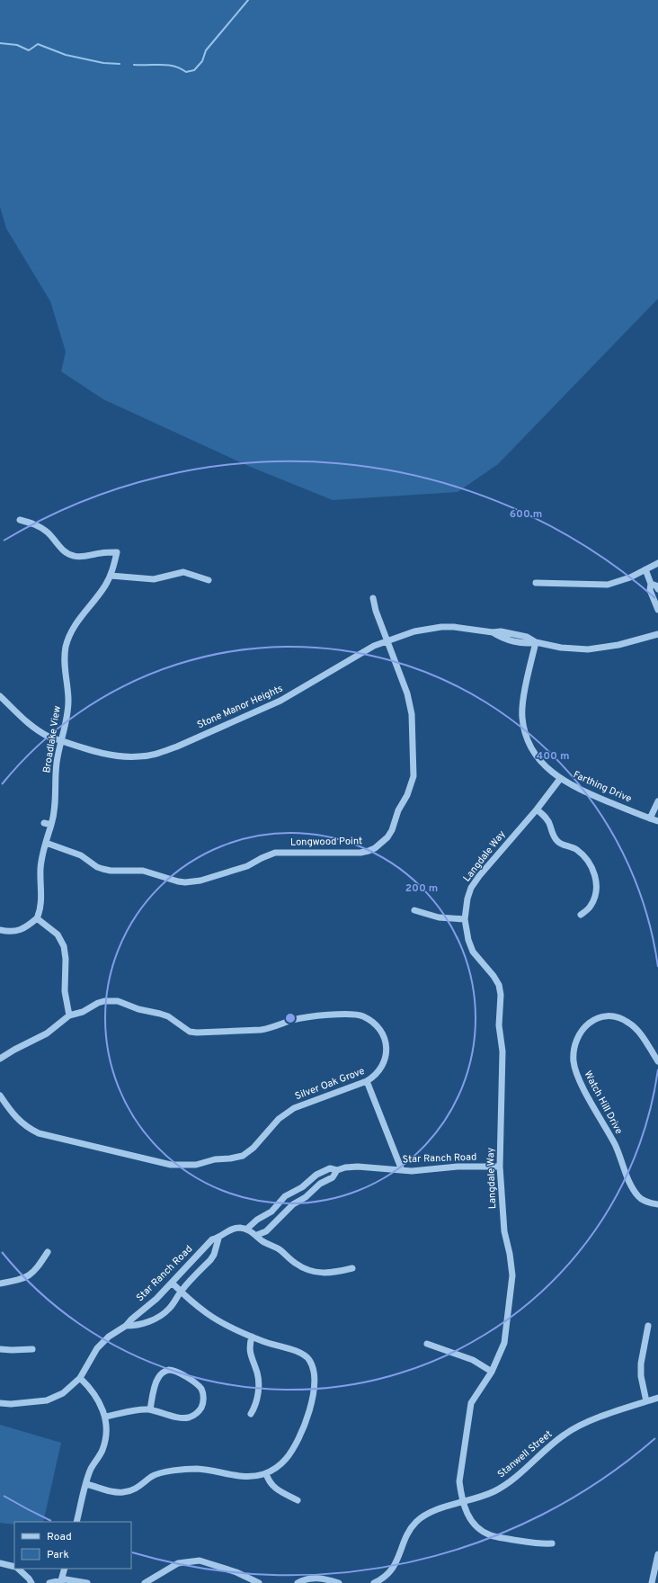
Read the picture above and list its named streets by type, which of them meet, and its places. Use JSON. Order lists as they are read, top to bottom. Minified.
{"streets":{"street":["Stone Manor Heights","Broadlake View","Farthing Drive","Longwood Point","Langdale Way","Silver Oak Grove","Watch Hill Drive","Star Ranch Road","Stanwell Street"]},"crossings":[["Stone Manor Heights","Broadlake View"],["Stone Manor Heights","Farthing Drive"],["Stone Manor Heights","Longwood Point"],["Broadlake View","Longwood Point"],["Farthing Drive","Langdale Way"],["Langdale Way","Star Ranch Road"],["Langdale Way","Stanwell Street"]],"legend":["Road","Park"],"rings":["600 m","400 m","200 m"]}
